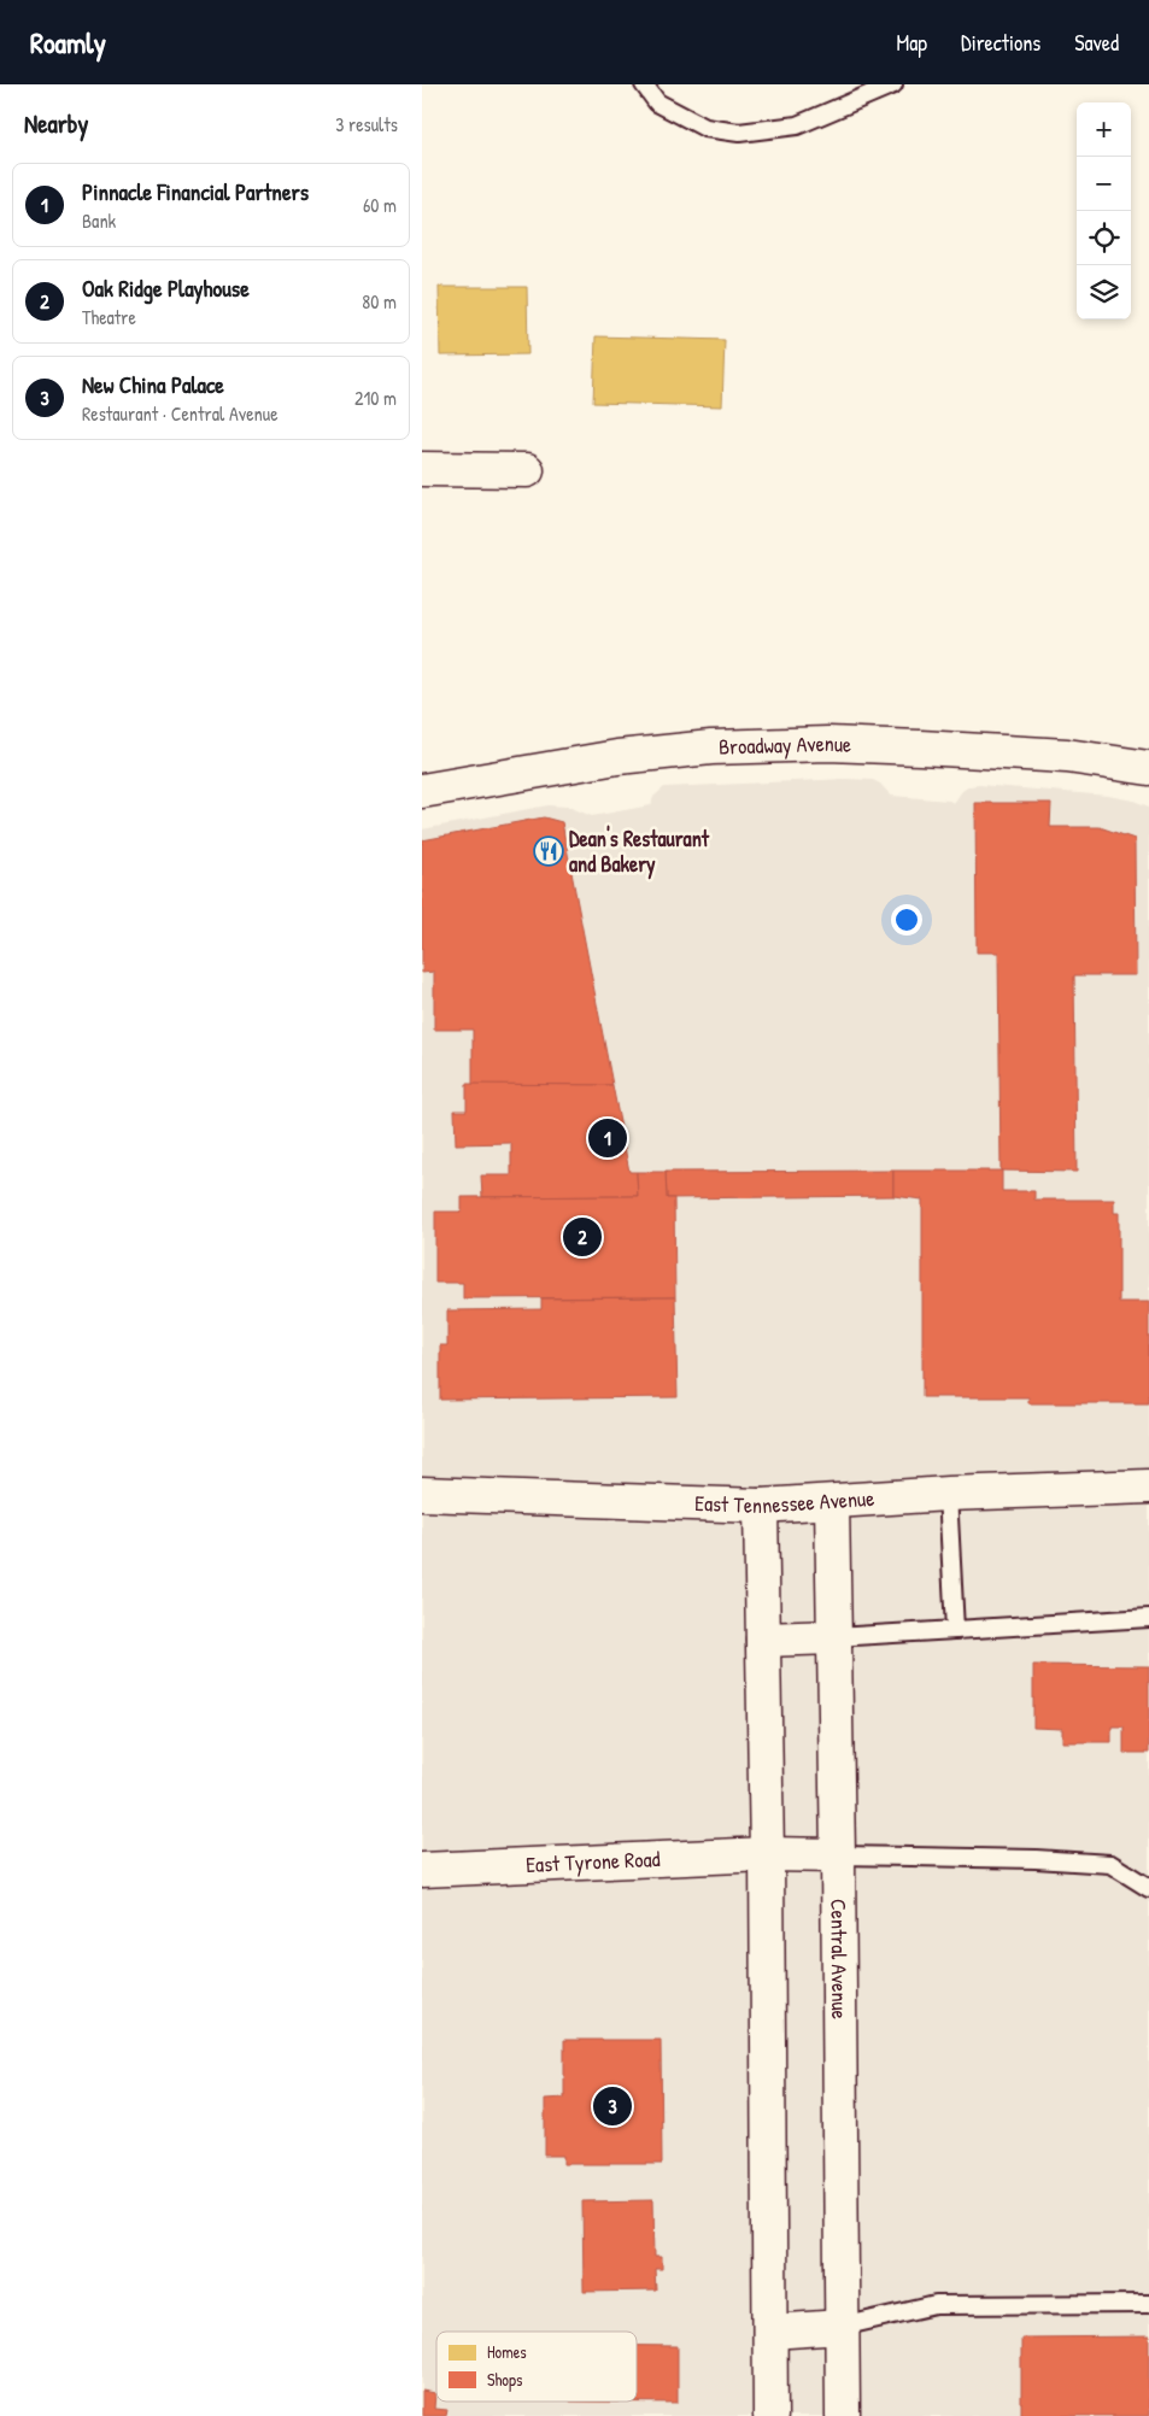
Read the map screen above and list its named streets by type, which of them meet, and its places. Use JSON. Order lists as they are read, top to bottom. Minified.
{"streets":{"street":["Broadway Avenue","East Tennessee Avenue","East Tyrone Road","Central Avenue"]},"crossings":[["East Tennessee Avenue","Central Avenue"],["East Tyrone Road","Central Avenue"]],"places":{"restaurant":["Dean's Restaurant and Bakery"]},"legend":["Homes","Shops"],"page":{"header":"Roamly","nav":["Map","Directions","Saved"],"heading":["Nearby","3 results"],"map_buttons":["+","−"],"list":[{"mark":"1","name":"Pinnacle Financial Partners","note":"Bank","value":"60 m"},{"mark":"2","name":"Oak Ridge Playhouse","note":"Theatre","value":"80 m"},{"mark":"3","name":"New China Palace","note":"Restaurant · Central Avenue","value":"210 m"}],"pins":["1","2","3"]}}
